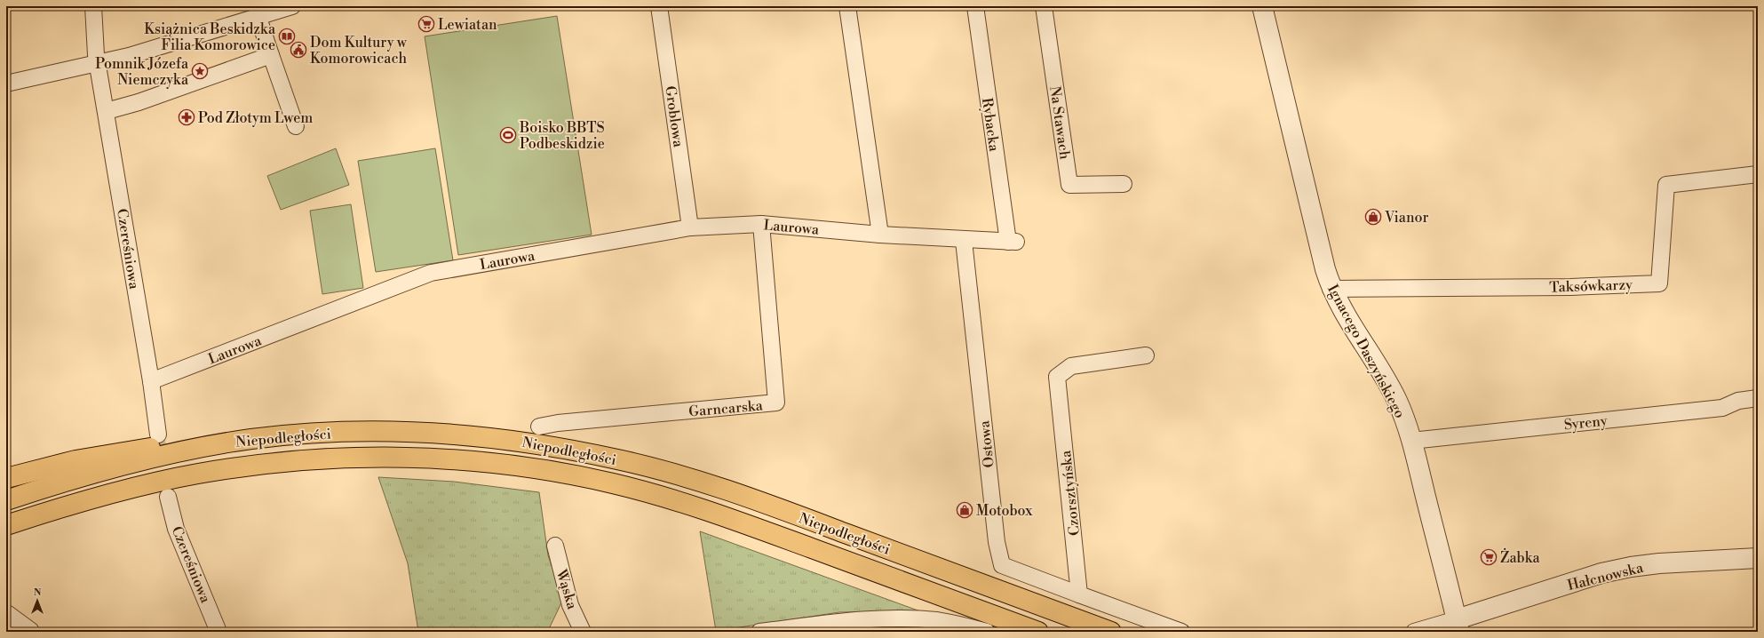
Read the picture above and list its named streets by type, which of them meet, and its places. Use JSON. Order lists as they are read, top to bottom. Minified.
{"streets":{"highway":["Niepodległości"],"street":["Groblowa","Na Stawach","Rybacka","Laurowa","Czereśniowa","Taksówkarzy","Ignacego Daszyńskiego","Garncarska","Syreny","Ostowa","Czorsztyńska","Hałcnowska","Wąska"]},"crossings":[["Groblowa","Laurowa"],["Rybacka","Laurowa"],["Laurowa","Czereśniowa"],["Laurowa","Garncarska"],["Laurowa","Ostowa"],["Taksówkarzy","Ignacego Daszyńskiego"],["Ignacego Daszyńskiego","Syreny"],["Ignacego Daszyńskiego","Hałcnowska"],["Ostowa","Czorsztyńska"]],"places":{"supermarket":["Lewiatan","Żabka"],"library":["Książnica Beskidzka Filia Komorowice"],"public building":["Dom Kultury w Komorowicach"],"place":["Pomnik Józefa Niemczyka"],"pharmacy":["Pod Złotym Lwem"],"sports":["Boisko BBTS Podbeskidzie"],"shop":["Vianor","Motobox"]},"north":"top"}
